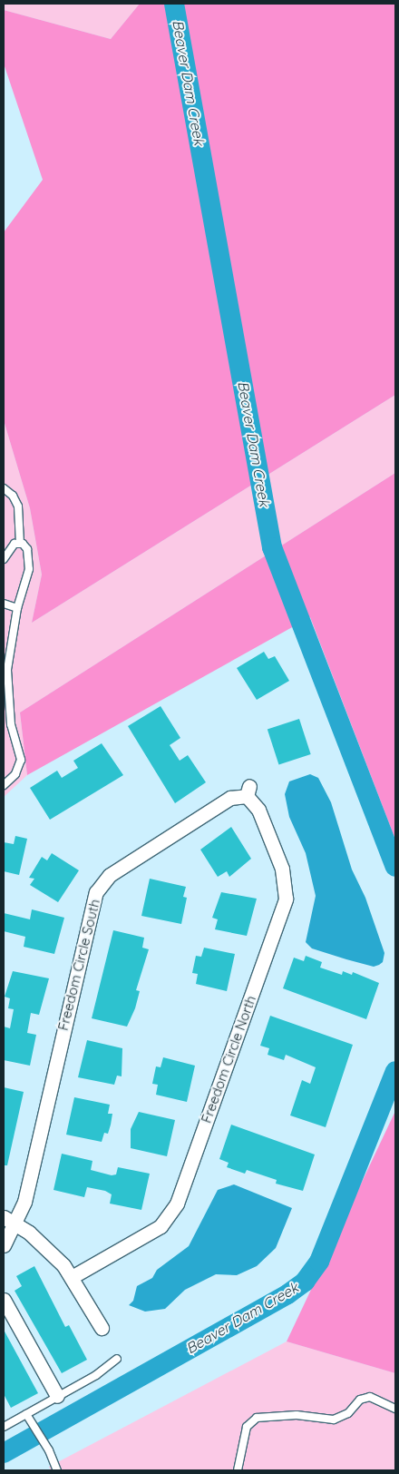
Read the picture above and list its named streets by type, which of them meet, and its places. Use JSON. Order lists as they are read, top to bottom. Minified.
{"streets":{"street":["Freedom Circle South","Freedom Circle North"]},"crossings":[["Freedom Circle South","Freedom Circle North"]],"water":["Beaver Dam Creek"]}
